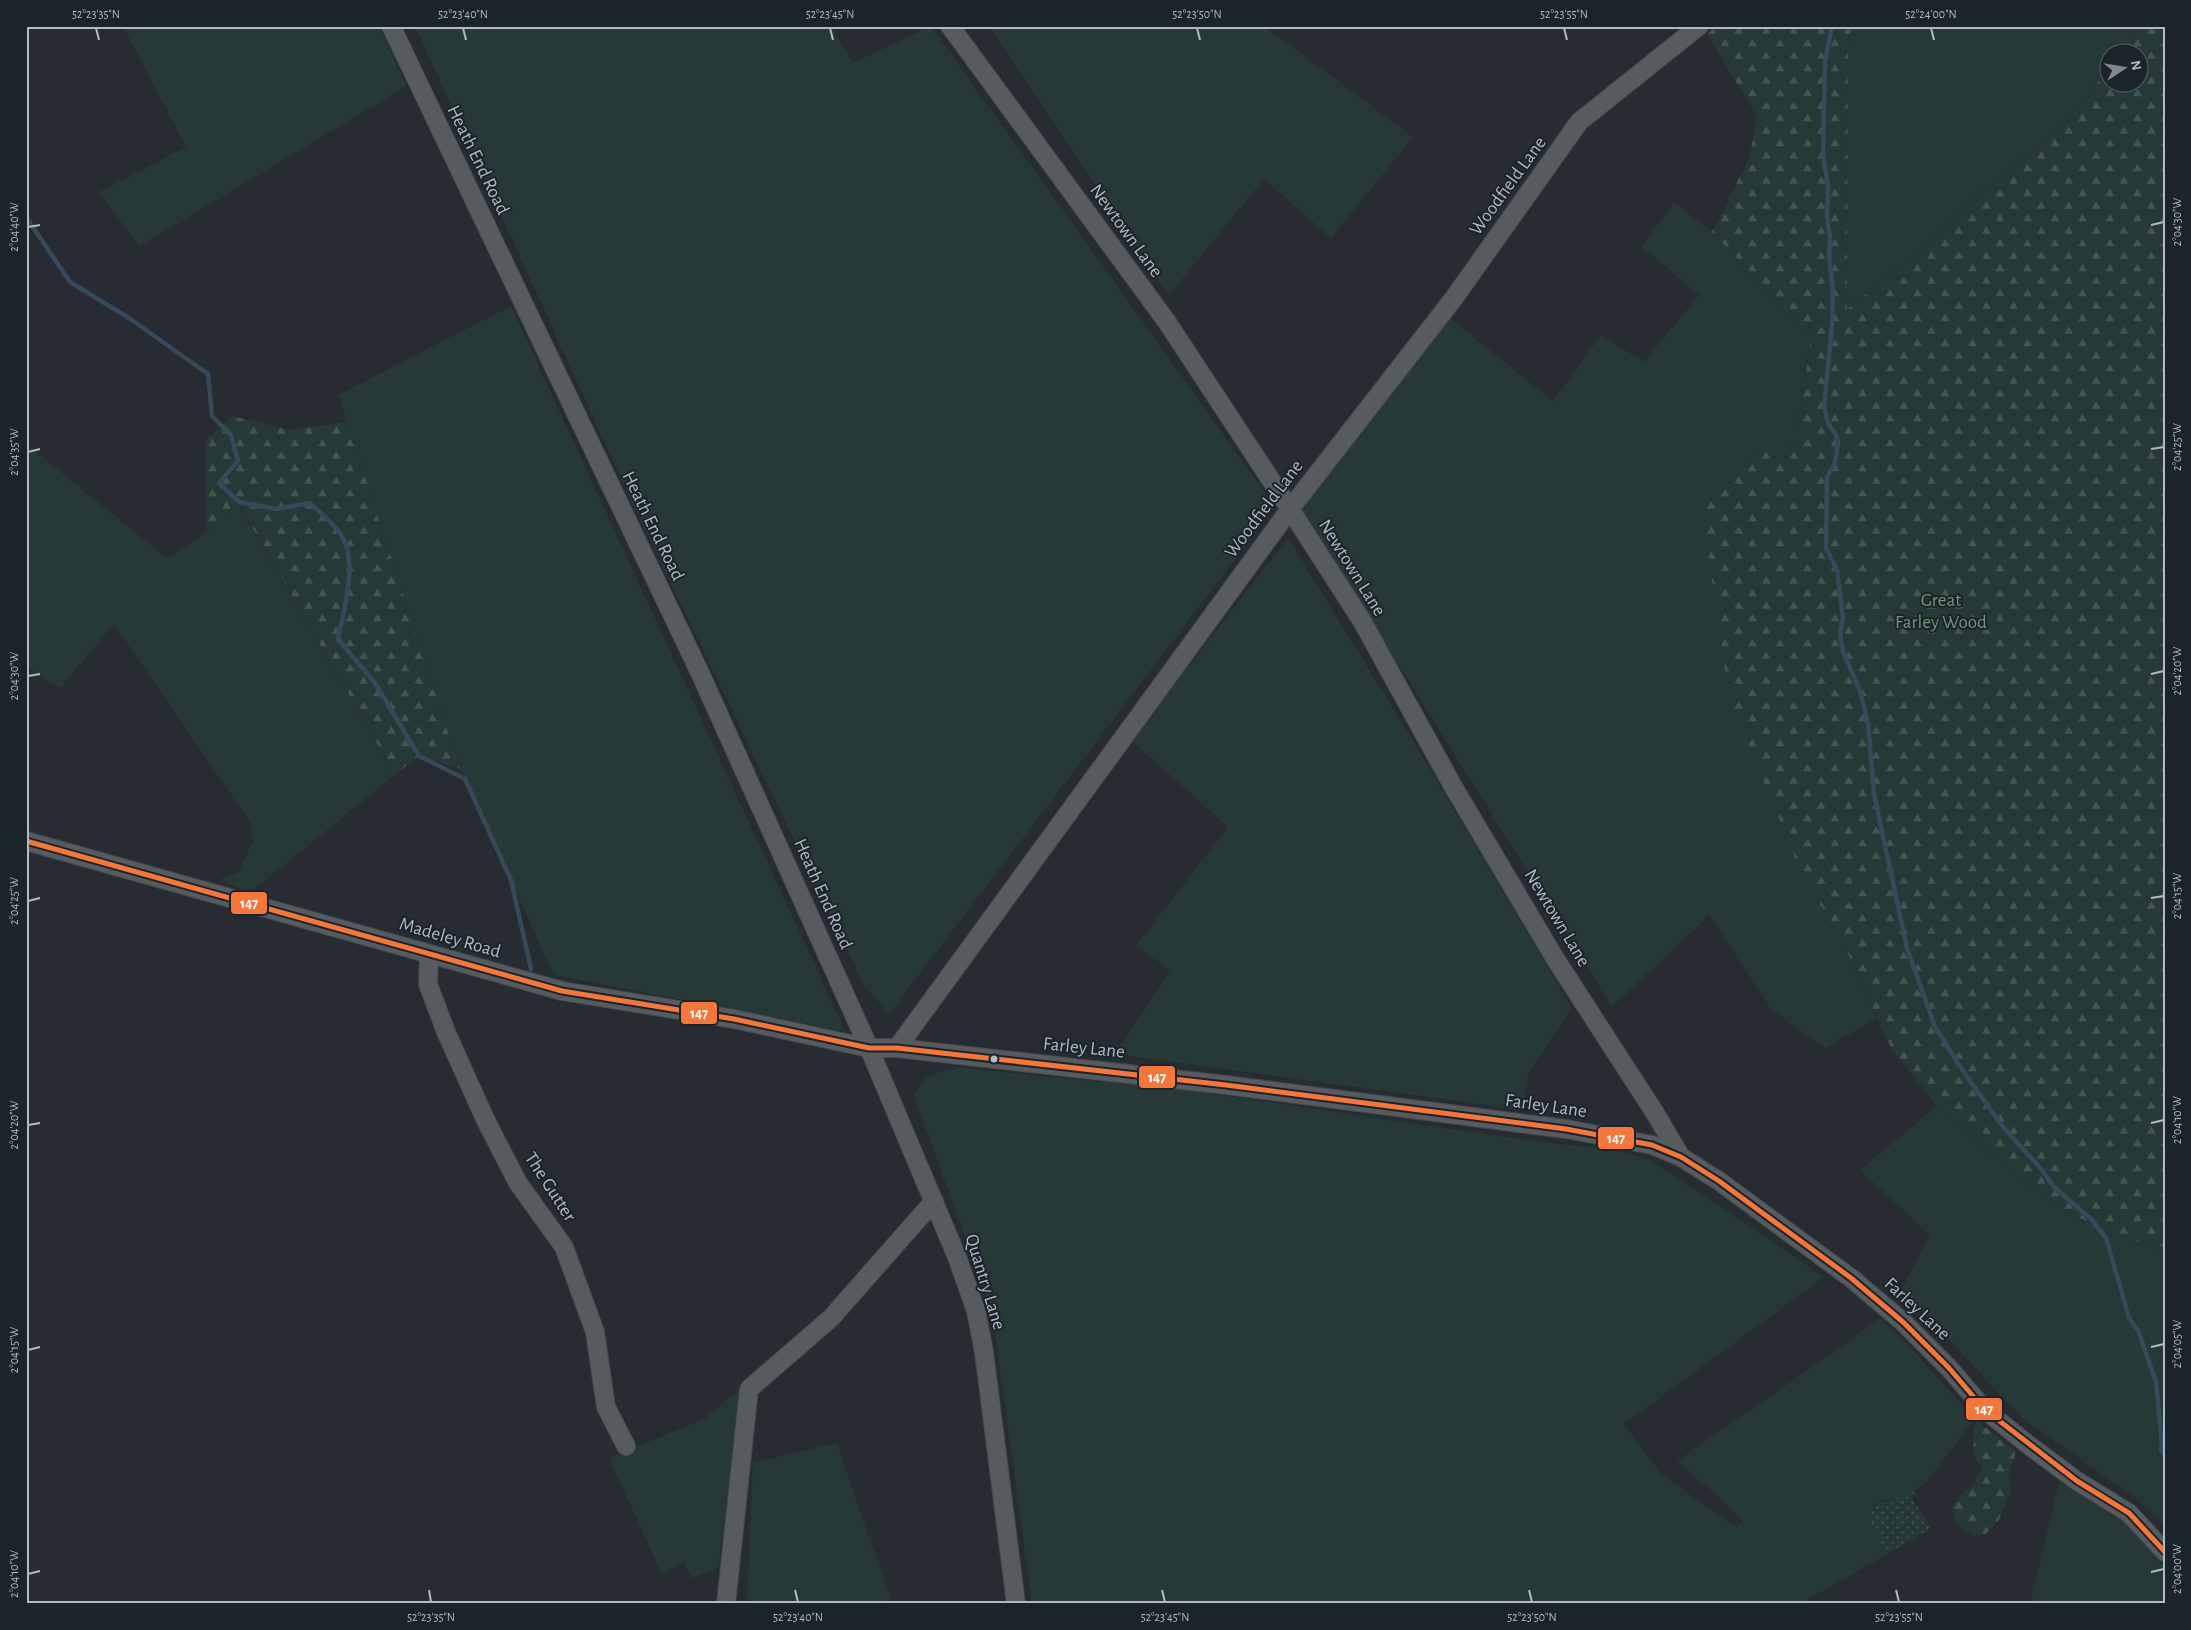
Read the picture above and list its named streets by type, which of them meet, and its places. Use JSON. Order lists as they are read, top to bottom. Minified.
{"streets":{"street":["Heath End Road","Woodfield Lane","Newtown Lane","Madeley Road","Farley Lane","The Gutter","Quantry Lane"]},"crossings":[["Heath End Road","Madeley Road"],["Heath End Road","Farley Lane"],["Heath End Road","Quantry Lane"],["Woodfield Lane","Newtown Lane"],["Woodfield Lane","Farley Lane"],["Newtown Lane","Farley Lane"],["Madeley Road","Farley Lane"],["Madeley Road","The Gutter"],["Madeley Road","Quantry Lane"],["Farley Lane","Quantry Lane"]],"parks":["Great Farley Wood"],"lines":["transit line 147"],"north":"right","coordinates":["52°23'35\"N","52°23'40\"N","52°23'45\"N","52°23'50\"N","52°23'55\"N","52°24'00\"N","2°04'30\"W","2°04'40\"W","2°04'25\"W","2°04'35\"W","2°04'20\"W","2°04'15\"W","2°04'10\"W","2°04'05\"W","2°04'00\"W"]}
